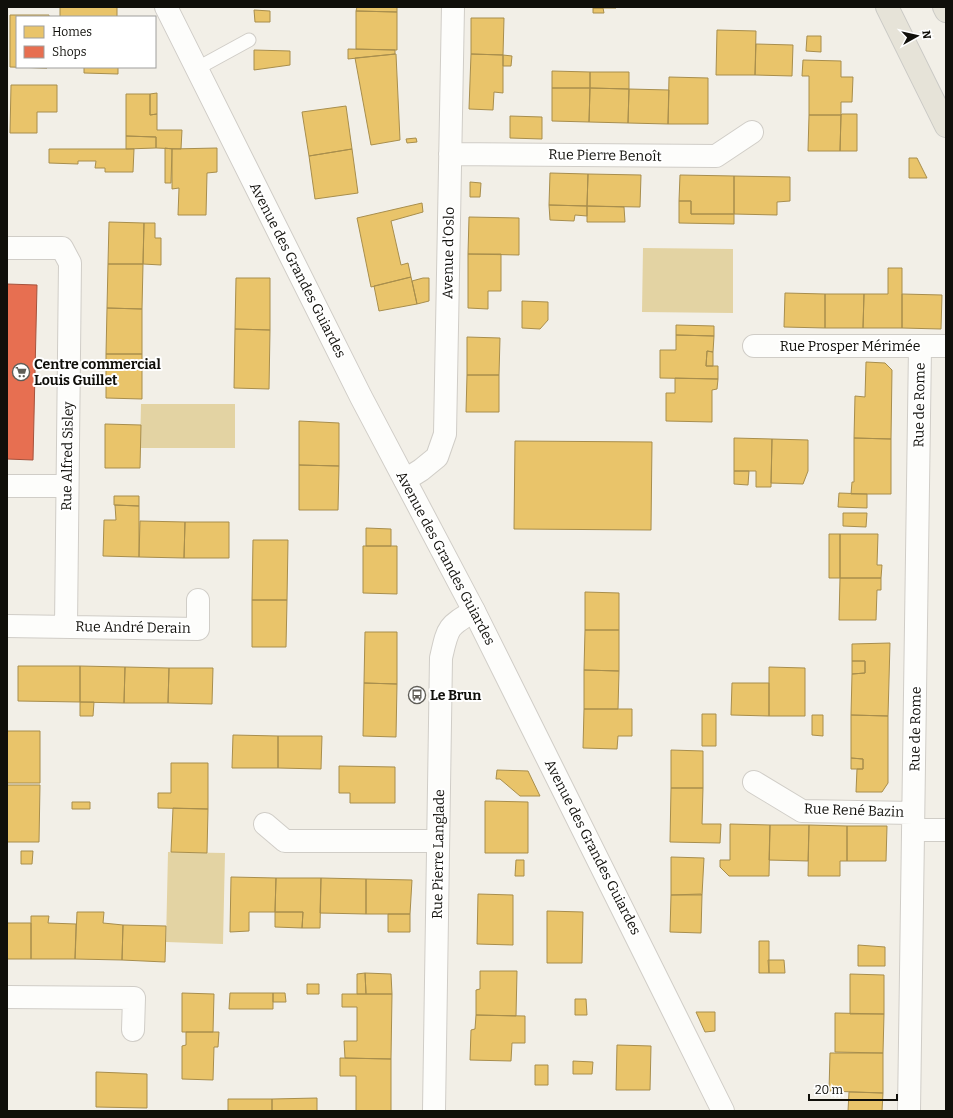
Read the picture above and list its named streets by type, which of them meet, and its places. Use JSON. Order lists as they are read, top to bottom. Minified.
{"streets":{"street":["Rue Pierre Benoît","Avenue d'Oslo","Avenue des Grandes Guiardes","Rue Prosper Mérimée","Rue de Rome","Rue Alfred Sisley","Rue André Derain","Rue René Bazin","Rue Pierre Langlade"]},"crossings":[["Rue Pierre Benoît","Avenue d'Oslo"],["Avenue d'Oslo","Avenue des Grandes Guiardes"],["Avenue des Grandes Guiardes","Rue Pierre Langlade"],["Rue Prosper Mérimée","Rue de Rome"],["Rue de Rome","Rue René Bazin"],["Rue Alfred Sisley","Rue André Derain"]],"places":{"supermarket":["Centre commercial Louis Guillet"],"bus stop":["Le Brun"]},"legend":["Homes","Shops"],"scale_bar":"20 m","north":"right"}
